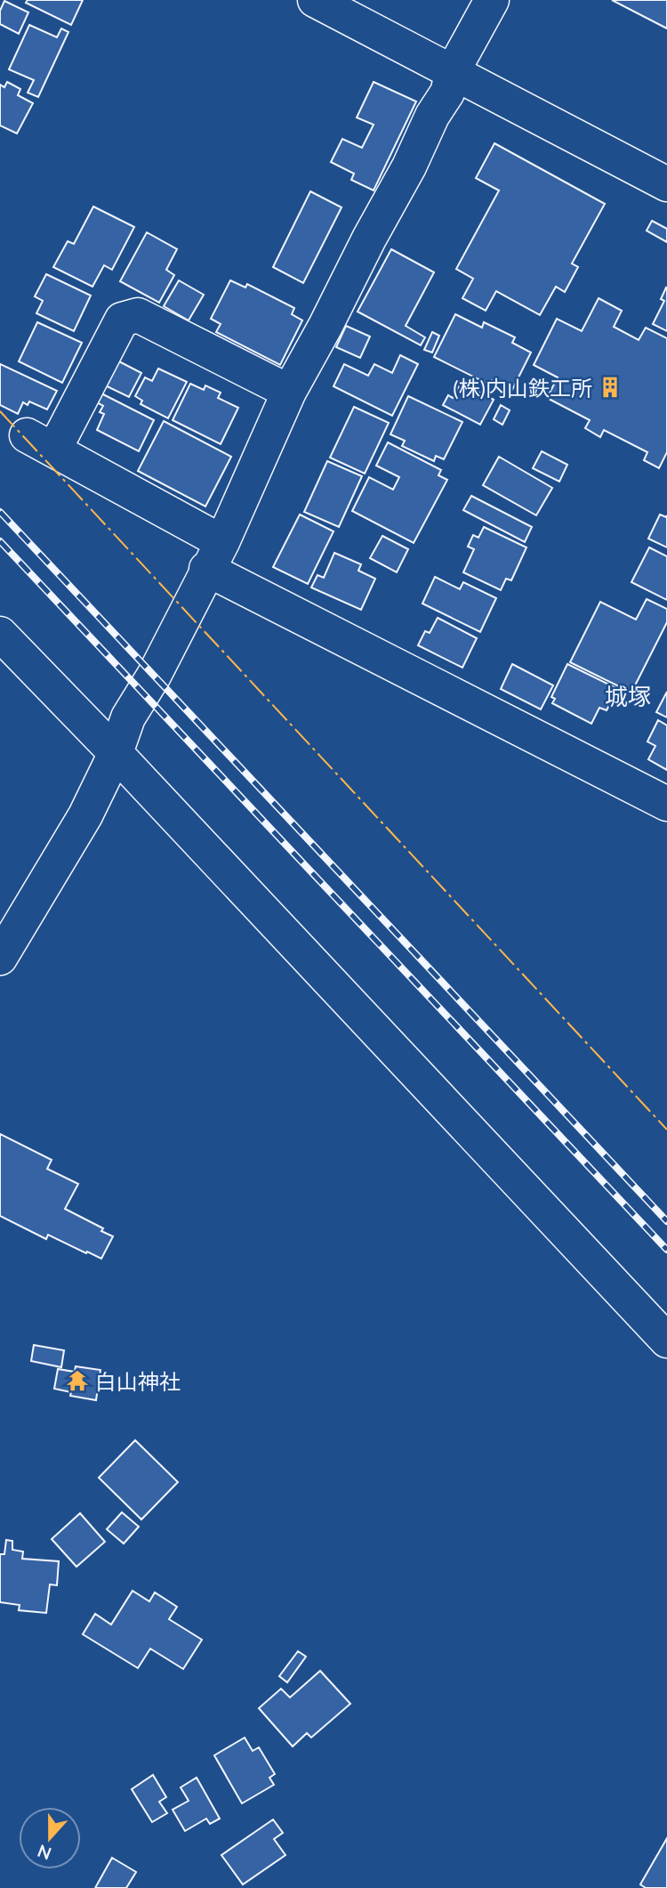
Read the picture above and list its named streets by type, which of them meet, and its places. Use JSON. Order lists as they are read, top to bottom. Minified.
{"districts":["城塚"],"places":{"building":["(株)内山鉄工所"],"temple":["白山神社"]},"north":"bottom"}
